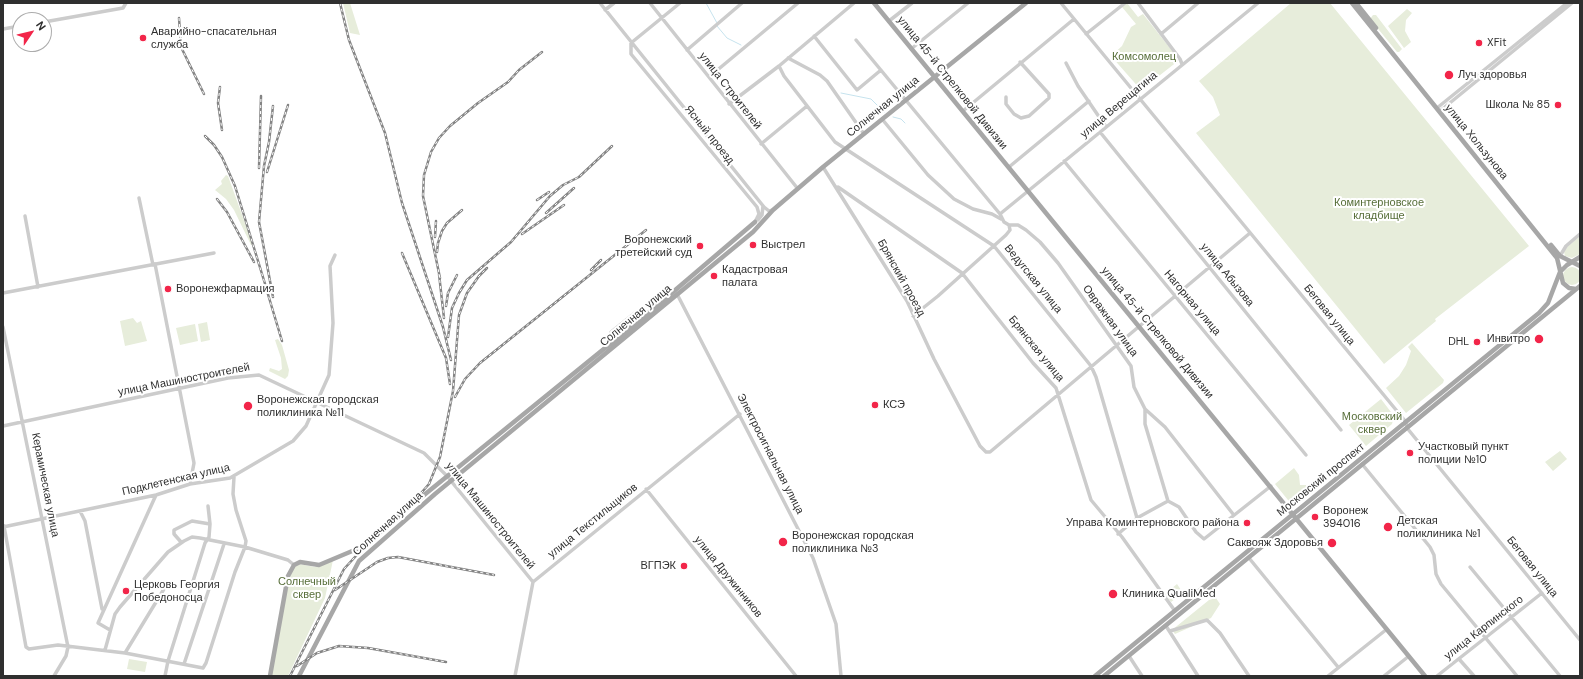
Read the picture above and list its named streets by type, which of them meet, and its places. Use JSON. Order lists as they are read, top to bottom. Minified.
{"streets":{"main road":["улица 45-й Стрелковой Дивизии","Солнечная улица","улица Хользунова","Брянская улица","Московский проспект"],"street":["улица Строителей","улица Верещагина","Ясный проезд","улица Абызова","Брянский проезд","Ведугская улица","Нагорная улица","Беговая улица","Овражная улица","улица Машиностроителей","Электросигнальная улица","Подклетенская улица","Керамическая улица","улица Текстильщиков","улица Дружинников","улица Карпинского"]},"crossings":[["улица 45-й Стрелковой Дивизии","улица Верещагина"],["улица 45-й Стрелковой Дивизии","Солнечная улица"],["улица 45-й Стрелковой Дивизии","Московский проспект"],["улица Строителей","Солнечная улица"],["улица Верещагина","улица Абызова"],["улица Верещагина","Нагорная улица"],["улица Верещагина","Беговая улица"],["Солнечная улица","Ясный проезд"],["Солнечная улица","Брянский проезд"],["Солнечная улица","Ведугская улица"],["Солнечная улица","Овражная улица"],["Солнечная улица","улица Машиностроителей"],["Солнечная улица","Электросигнальная улица"],["улица Хользунова","Московский проспект"],["Брянский проезд","Брянская улица"],["Беговая улица","Московский проспект"],["Беговая улица","улица Карпинского"],["Брянская улица","Московский проспект"],["улица Машиностроителей","Подклетенская улица"],["улица Машиностроителей","Керамическая улица"],["улица Машиностроителей","улица Текстильщиков"],["Электросигнальная улица","улица Текстильщиков"],["Подклетенская улица","Керамическая улица"],["улица Текстильщиков","улица Дружинников"]],"parks":["Комсомолец","Коминтерновское кладбище","Московский сквер","Солнечный сквер"],"places":["Аварийно-спасательная служба","XFit","Луч здоровья","Школа № 85","Выстрел","Воронежский третейский суд","Кадастровая палата","Воронежфармация","Инвитро","DHL","КСЭ","Воронежская городская поликлиника №11","Участковый пункт полиции №10","Воронеж 394016","Управа Коминтерновского района","Детская поликлиника №1","Воронежская городская поликлиника №3","Саквояж Здоровья","ВГПЭК","Церковь Георгия Победоносца","Клиника QualiMed"],"north":"top right"}
